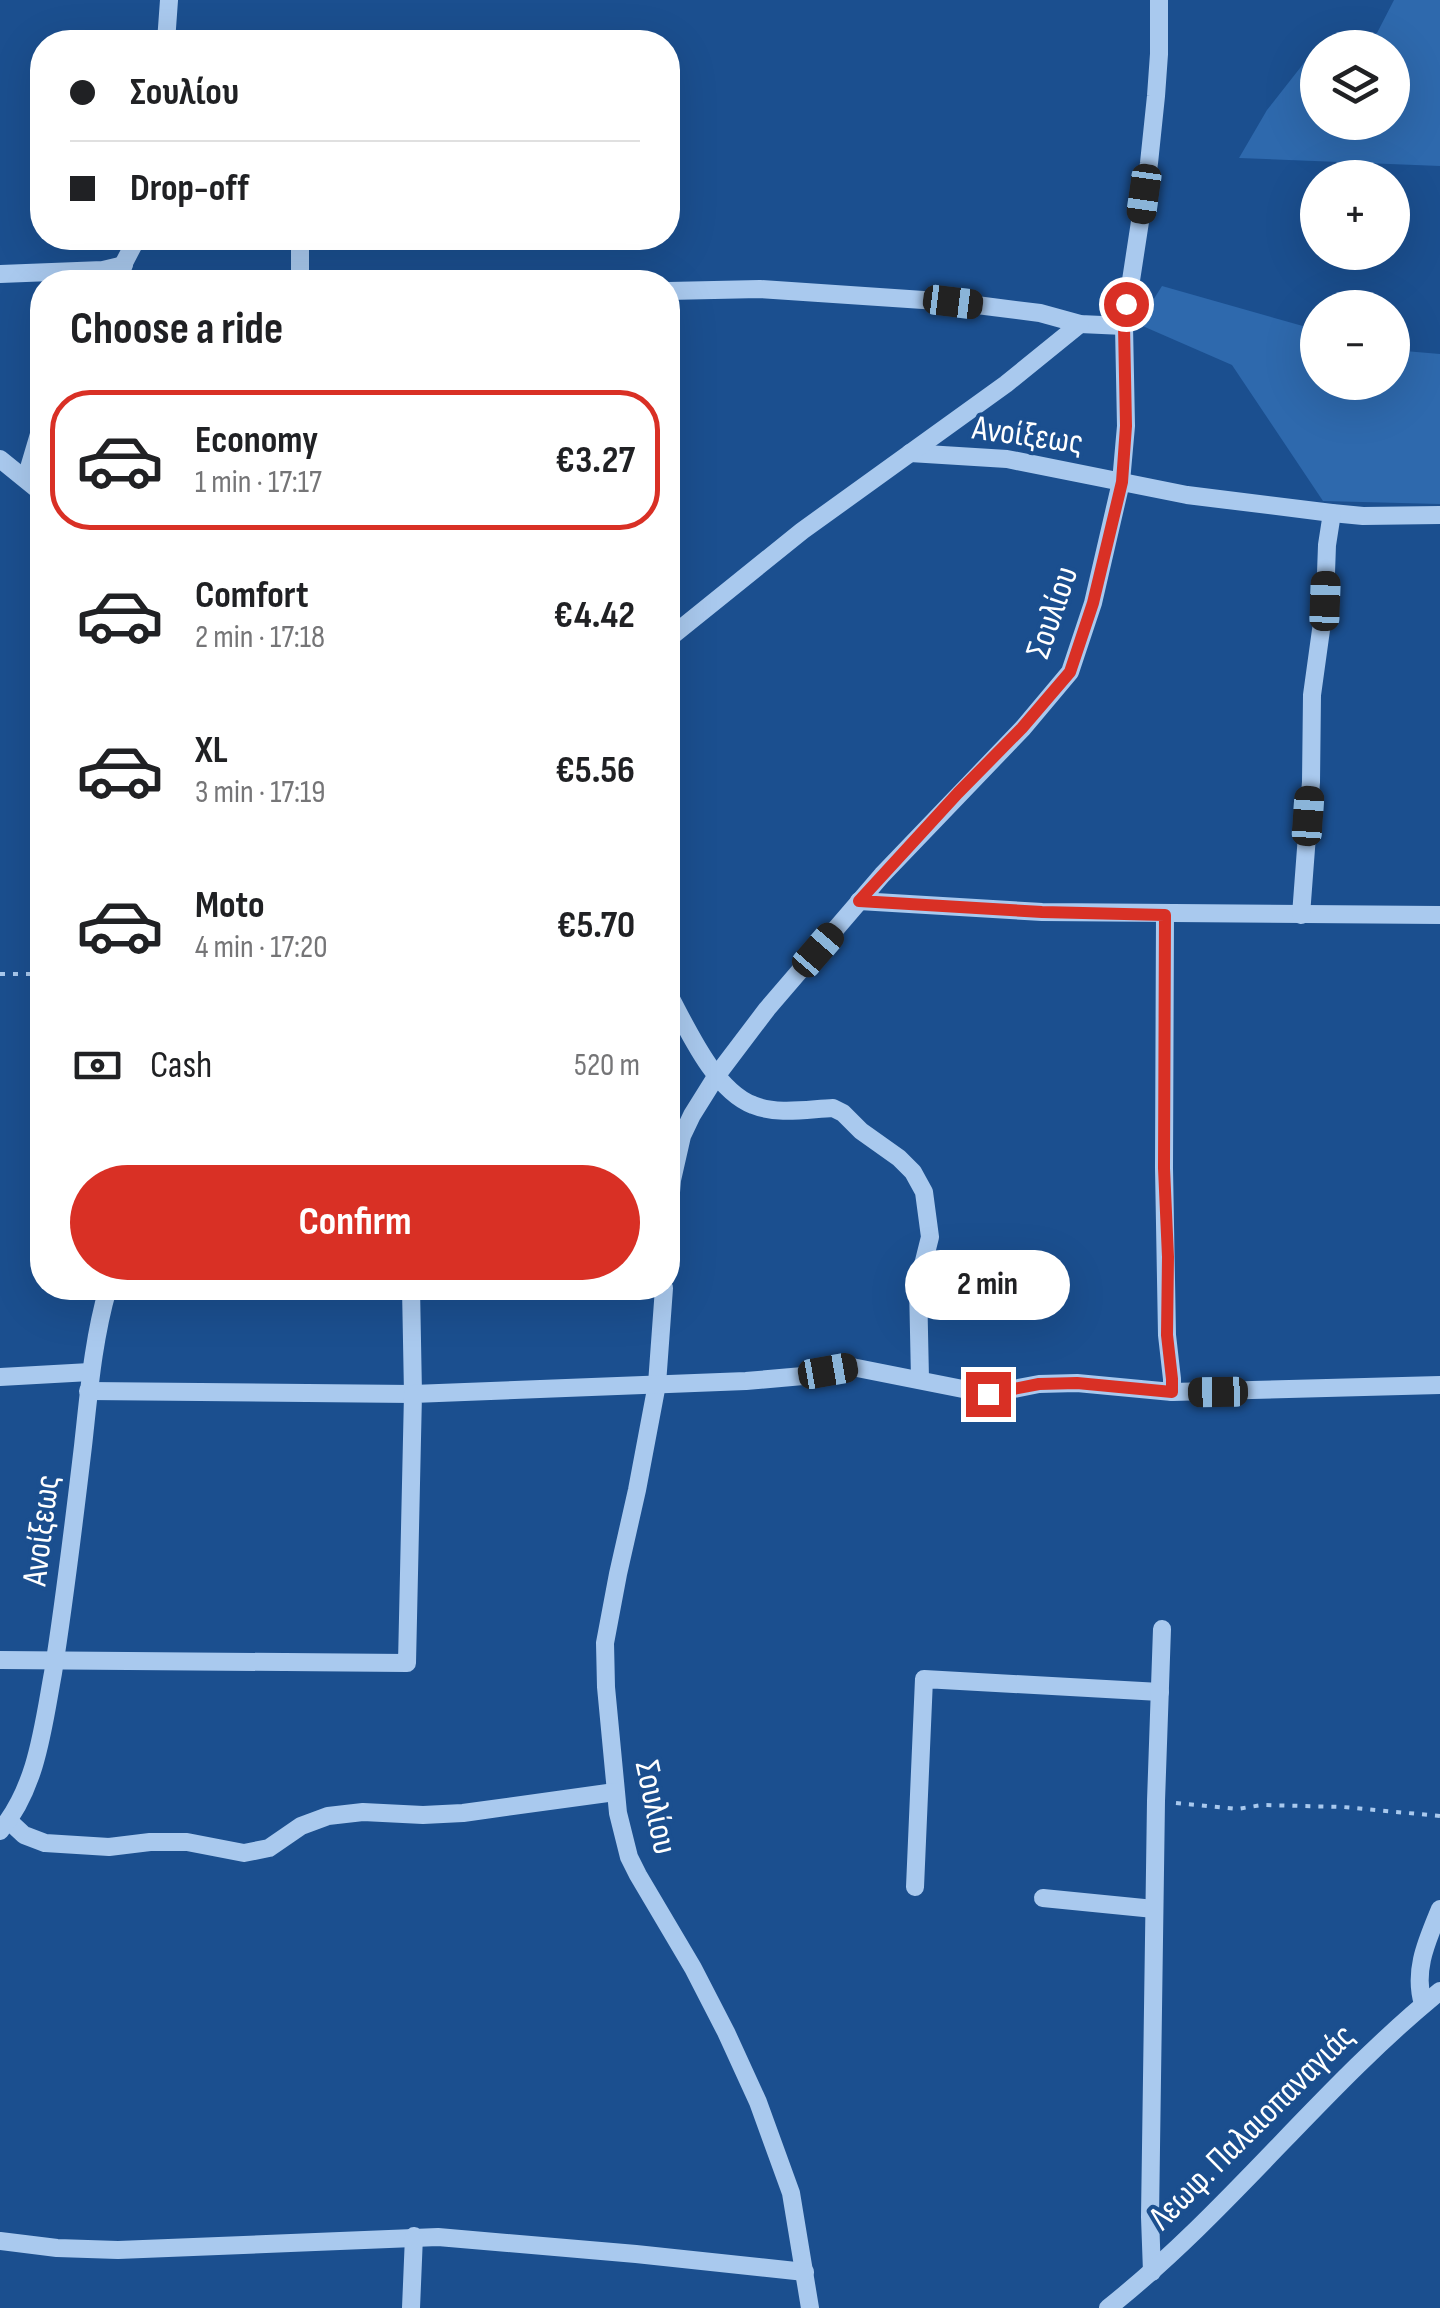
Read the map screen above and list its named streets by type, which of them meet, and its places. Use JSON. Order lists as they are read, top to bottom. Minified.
{"streets":{"street":["Ανοίξεως","Σουλίου","Λεωφ. Παλαιοπαναγιάς"]},"crossings":[["Ανοίξεως","Σουλίου"]],"page":{"map_buttons":["+","−"],"banner":["Σουλίου","Drop-off"],"heading":"Choose a ride","list":[{"name":"Economy","note":"1 min · 17:17","value":"€3.27"},{"name":"Comfort","note":"2 min · 17:18","value":"€4.42"},{"name":"XL","note":"3 min · 17:19","value":"€5.56"},{"name":"Moto","note":"4 min · 17:20","value":"€5.70"}],"pay":["Cash","520 m"],"buttons":"Confirm","bubble":"2 min"}}
